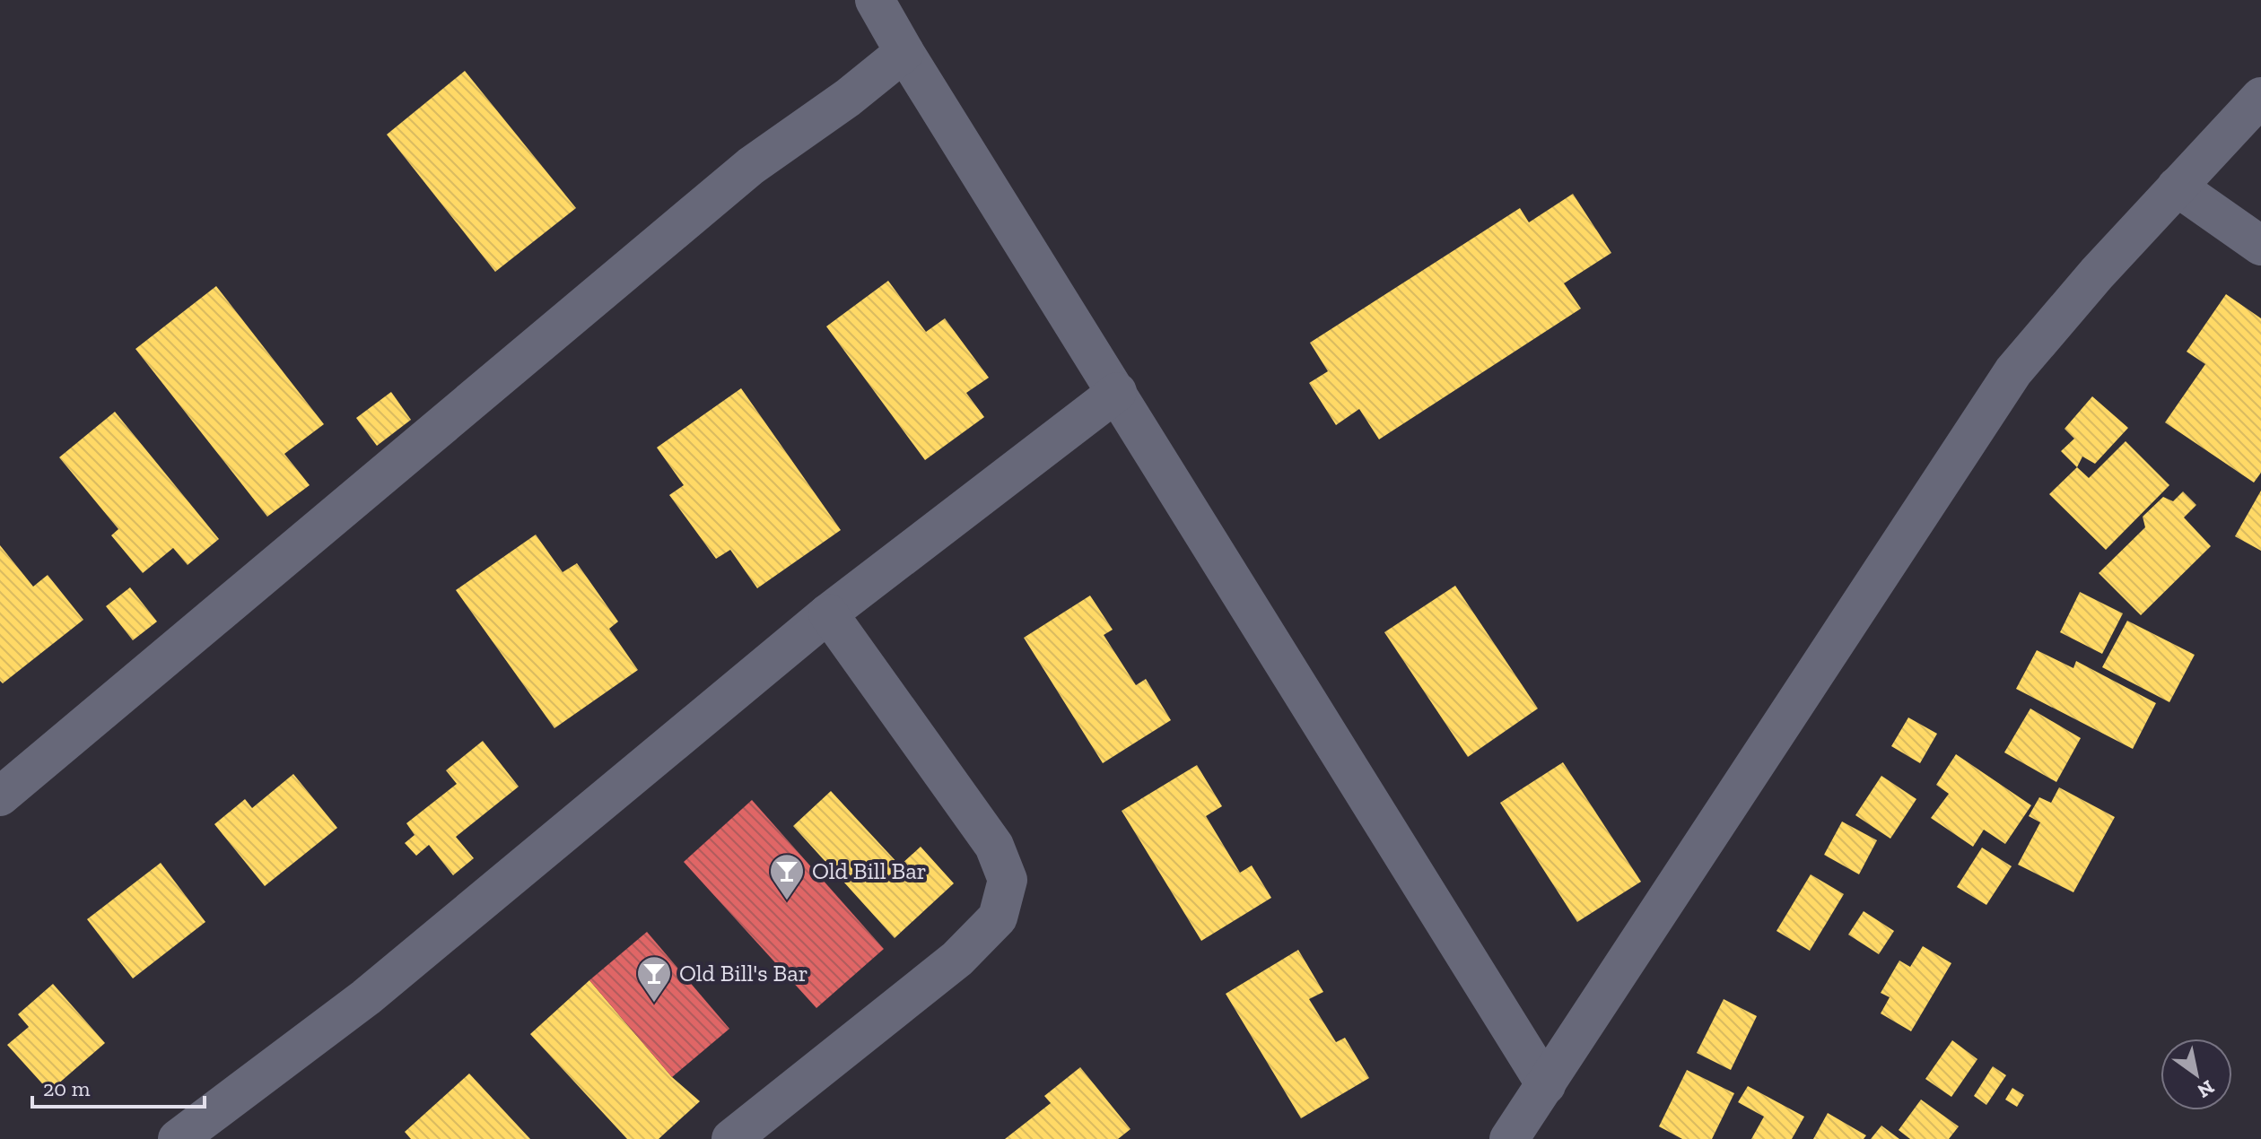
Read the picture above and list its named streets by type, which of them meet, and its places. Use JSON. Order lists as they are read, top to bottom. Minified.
{"places":{"bar":["Old Bill Bar","Old Bill's Bar"]},"scale_bar":"20 m","north":"bottom right"}
